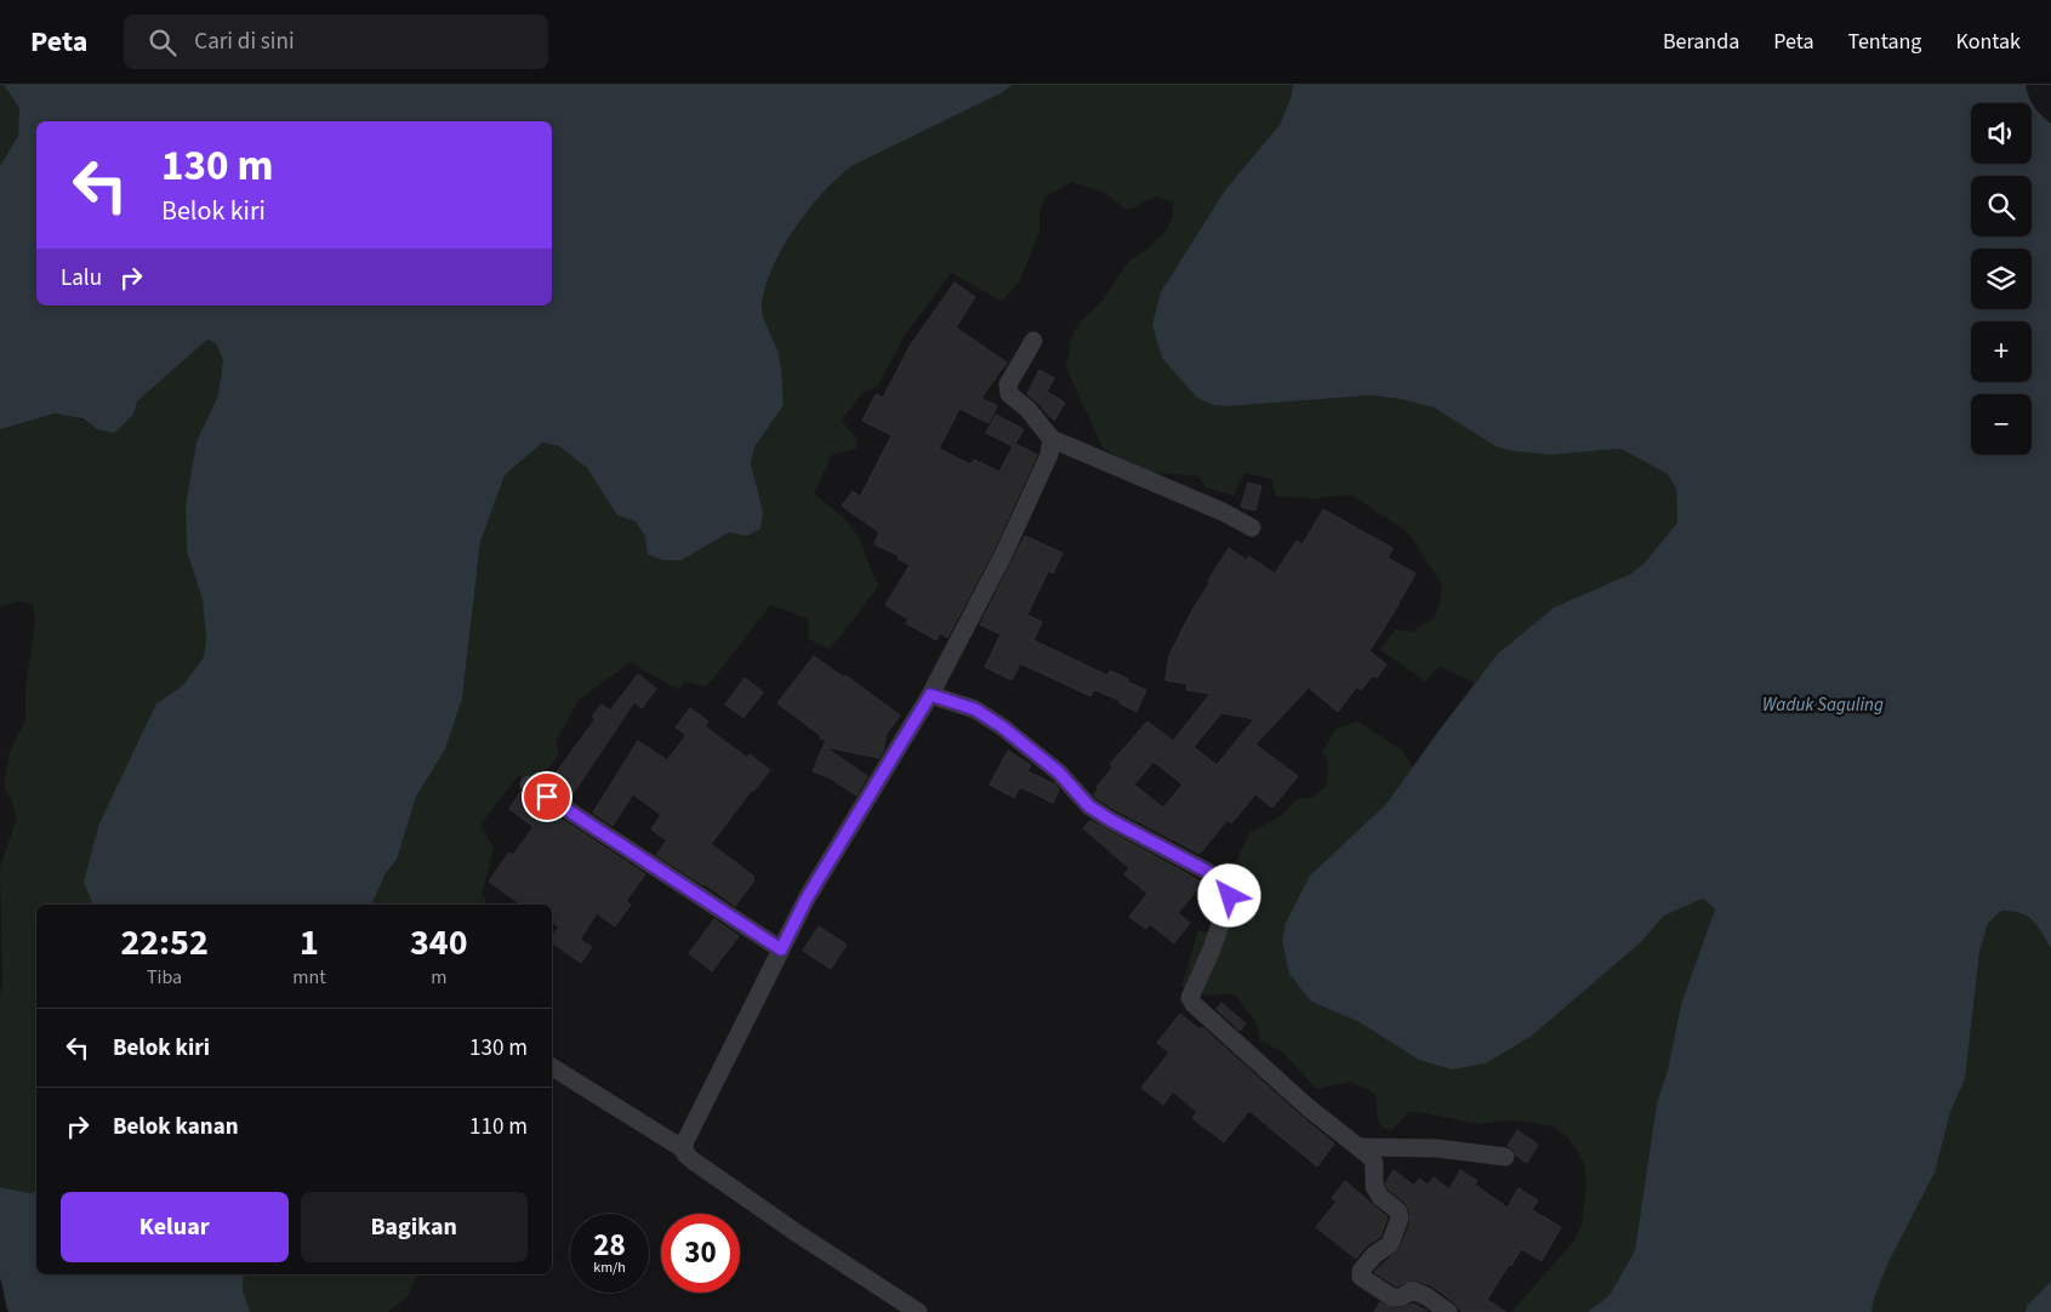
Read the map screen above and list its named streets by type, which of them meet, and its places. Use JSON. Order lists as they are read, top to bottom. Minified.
{"water":["Waduk Saguling"],"page":{"header":"Peta","search":"Cari di sini","nav":["Beranda","Peta","Tentang","Kontak"],"map_buttons":["+","−"],"turn":["130 m","Belok kiri"],"then":"Lalu","eta":["22:52","Tiba","1","mnt","340","m"],"list":[{"name":"Belok kiri","value":"130 m"},{"name":"Belok kanan","value":"110 m"}],"buttons":["Keluar","Bagikan"],"speed":"28 km/h","limit":"30"}}
